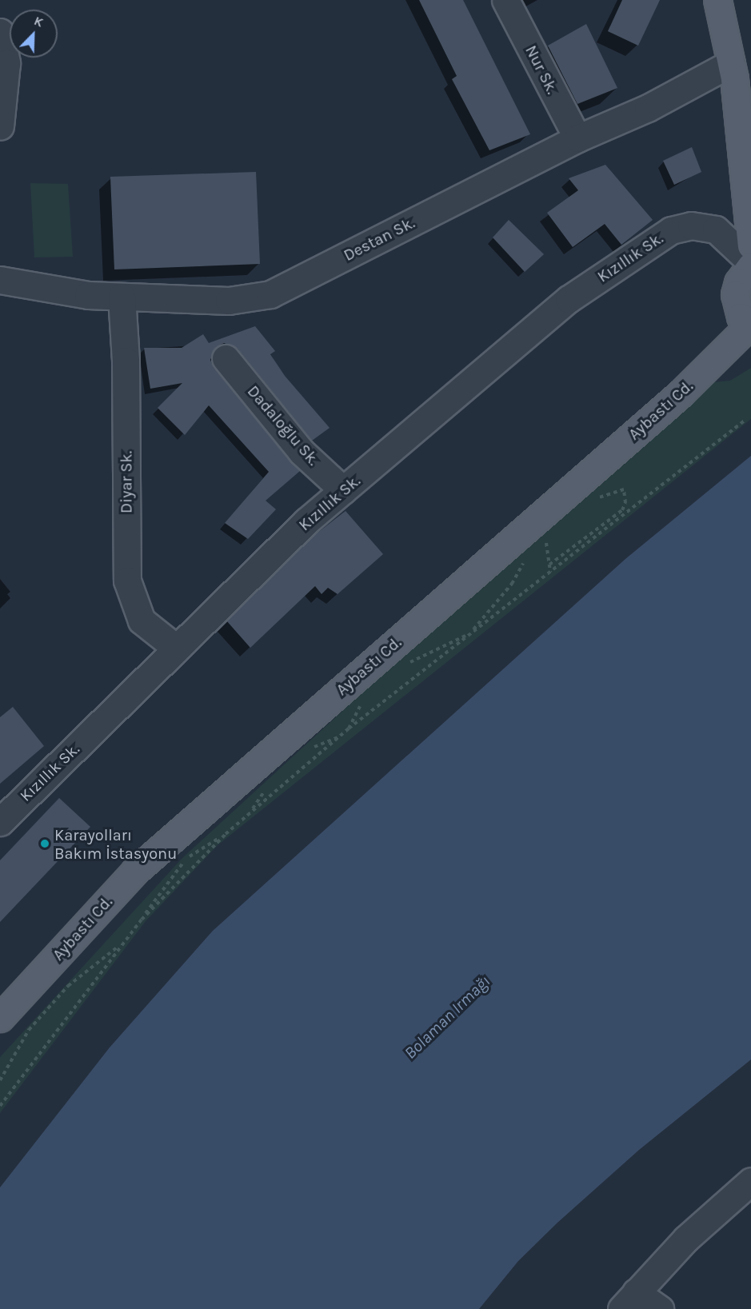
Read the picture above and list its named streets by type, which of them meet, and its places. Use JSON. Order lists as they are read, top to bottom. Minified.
{"streets":{"main road":["Aybastı Cd."],"street":["Nur Sk.","Destan Sk.","Kızıllık Sk.","Dadaloğlu Sk.","Diyar Sk."]},"crossings":[["Nur Sk.","Destan Sk."],["Destan Sk.","Diyar Sk."],["Kızıllık Sk.","Dadaloğlu Sk."],["Kızıllık Sk.","Diyar Sk."]],"water":["Bolaman Irmağı"],"places":["Karayolları Bakım İstasyonu"],"north":"top right"}
